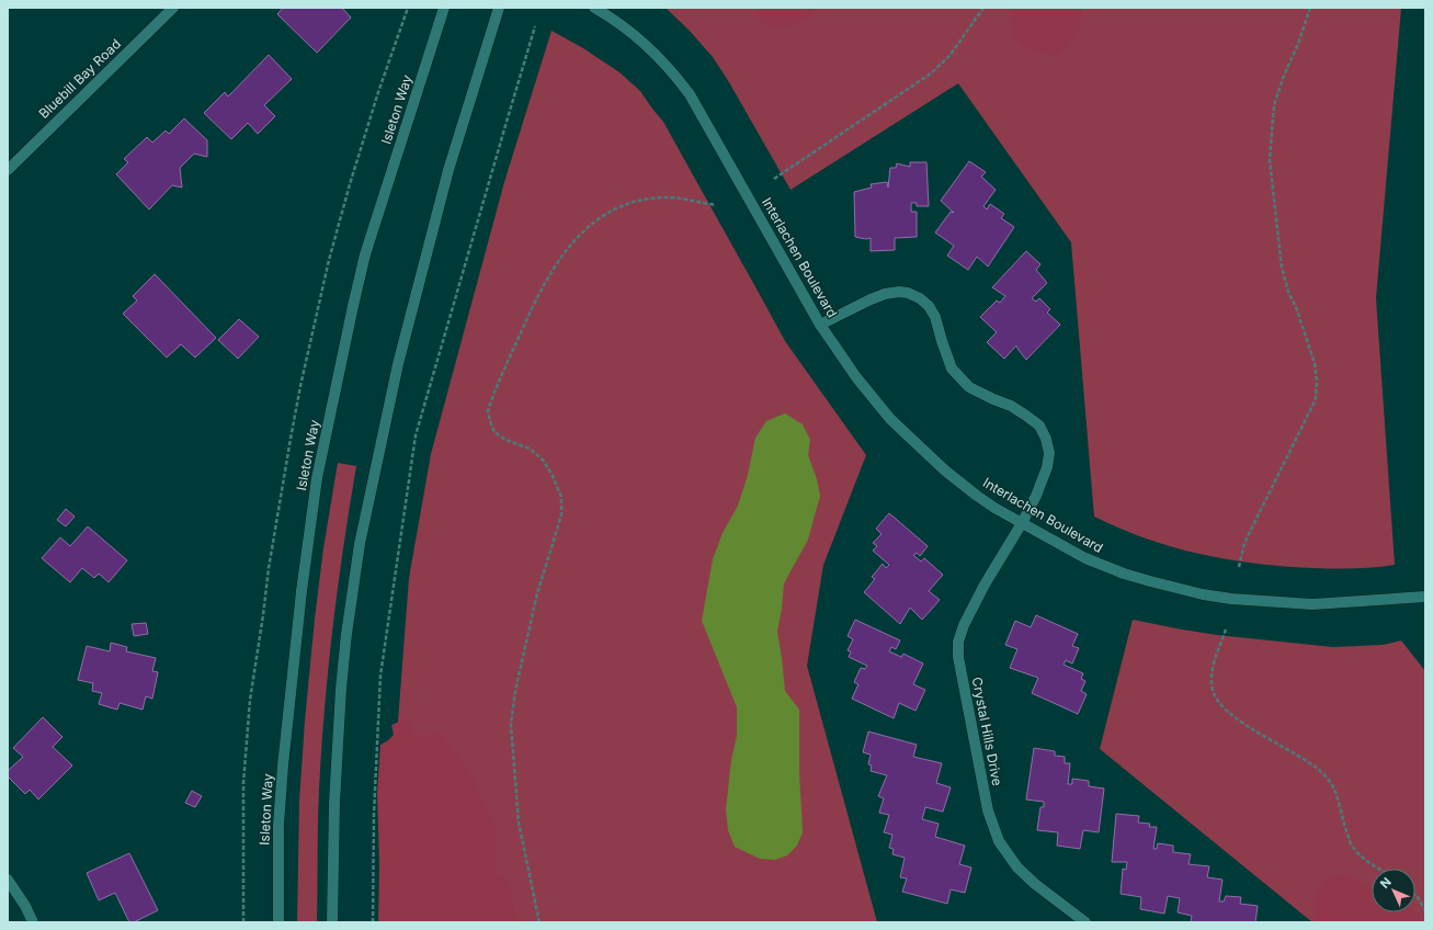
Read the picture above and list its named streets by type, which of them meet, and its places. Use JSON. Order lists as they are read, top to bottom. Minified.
{"streets":{"main road":["Bluebill Bay Road","Isleton Way","Interlachen Boulevard","Crystal Hills Drive"]},"crossings":[["Interlachen Boulevard","Crystal Hills Drive"]],"north":"top left"}
